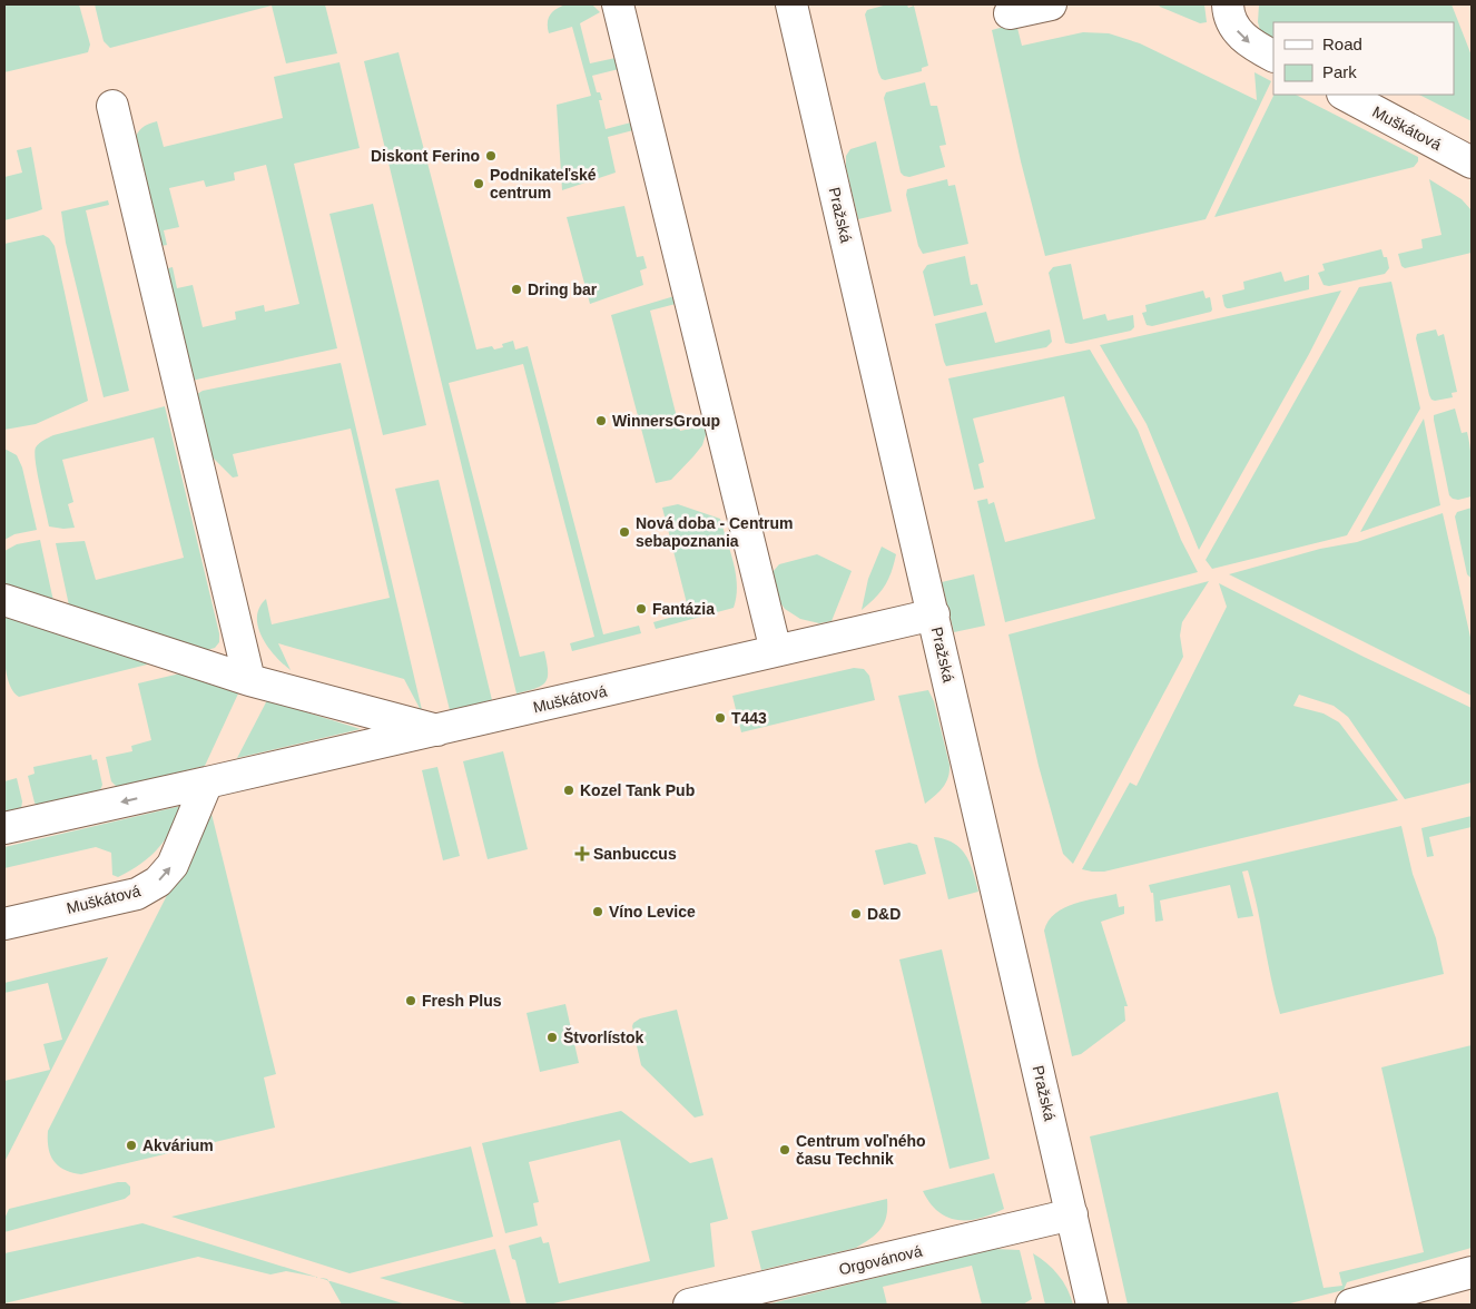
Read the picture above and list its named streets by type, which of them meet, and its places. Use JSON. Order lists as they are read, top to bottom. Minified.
{"streets":{"street":["Muškátová","Pražská","Orgovánová"]},"crossings":[["Muškátová","Pražská"],["Pražská","Orgovánová"]],"places":{"other":["Diskont Ferino","Podnikateľské centrum","Dring bar","WinnersGroup","Nová doba - Centrum sebapoznania","Fantázia","T443","Kozel Tank Pub","Víno Levice","D&D","Fresh Plus","Štvorlístok","Akvárium","Centrum voľného času Technik"],"health":["Sanbuccus"]},"legend":["Road","Park"]}
